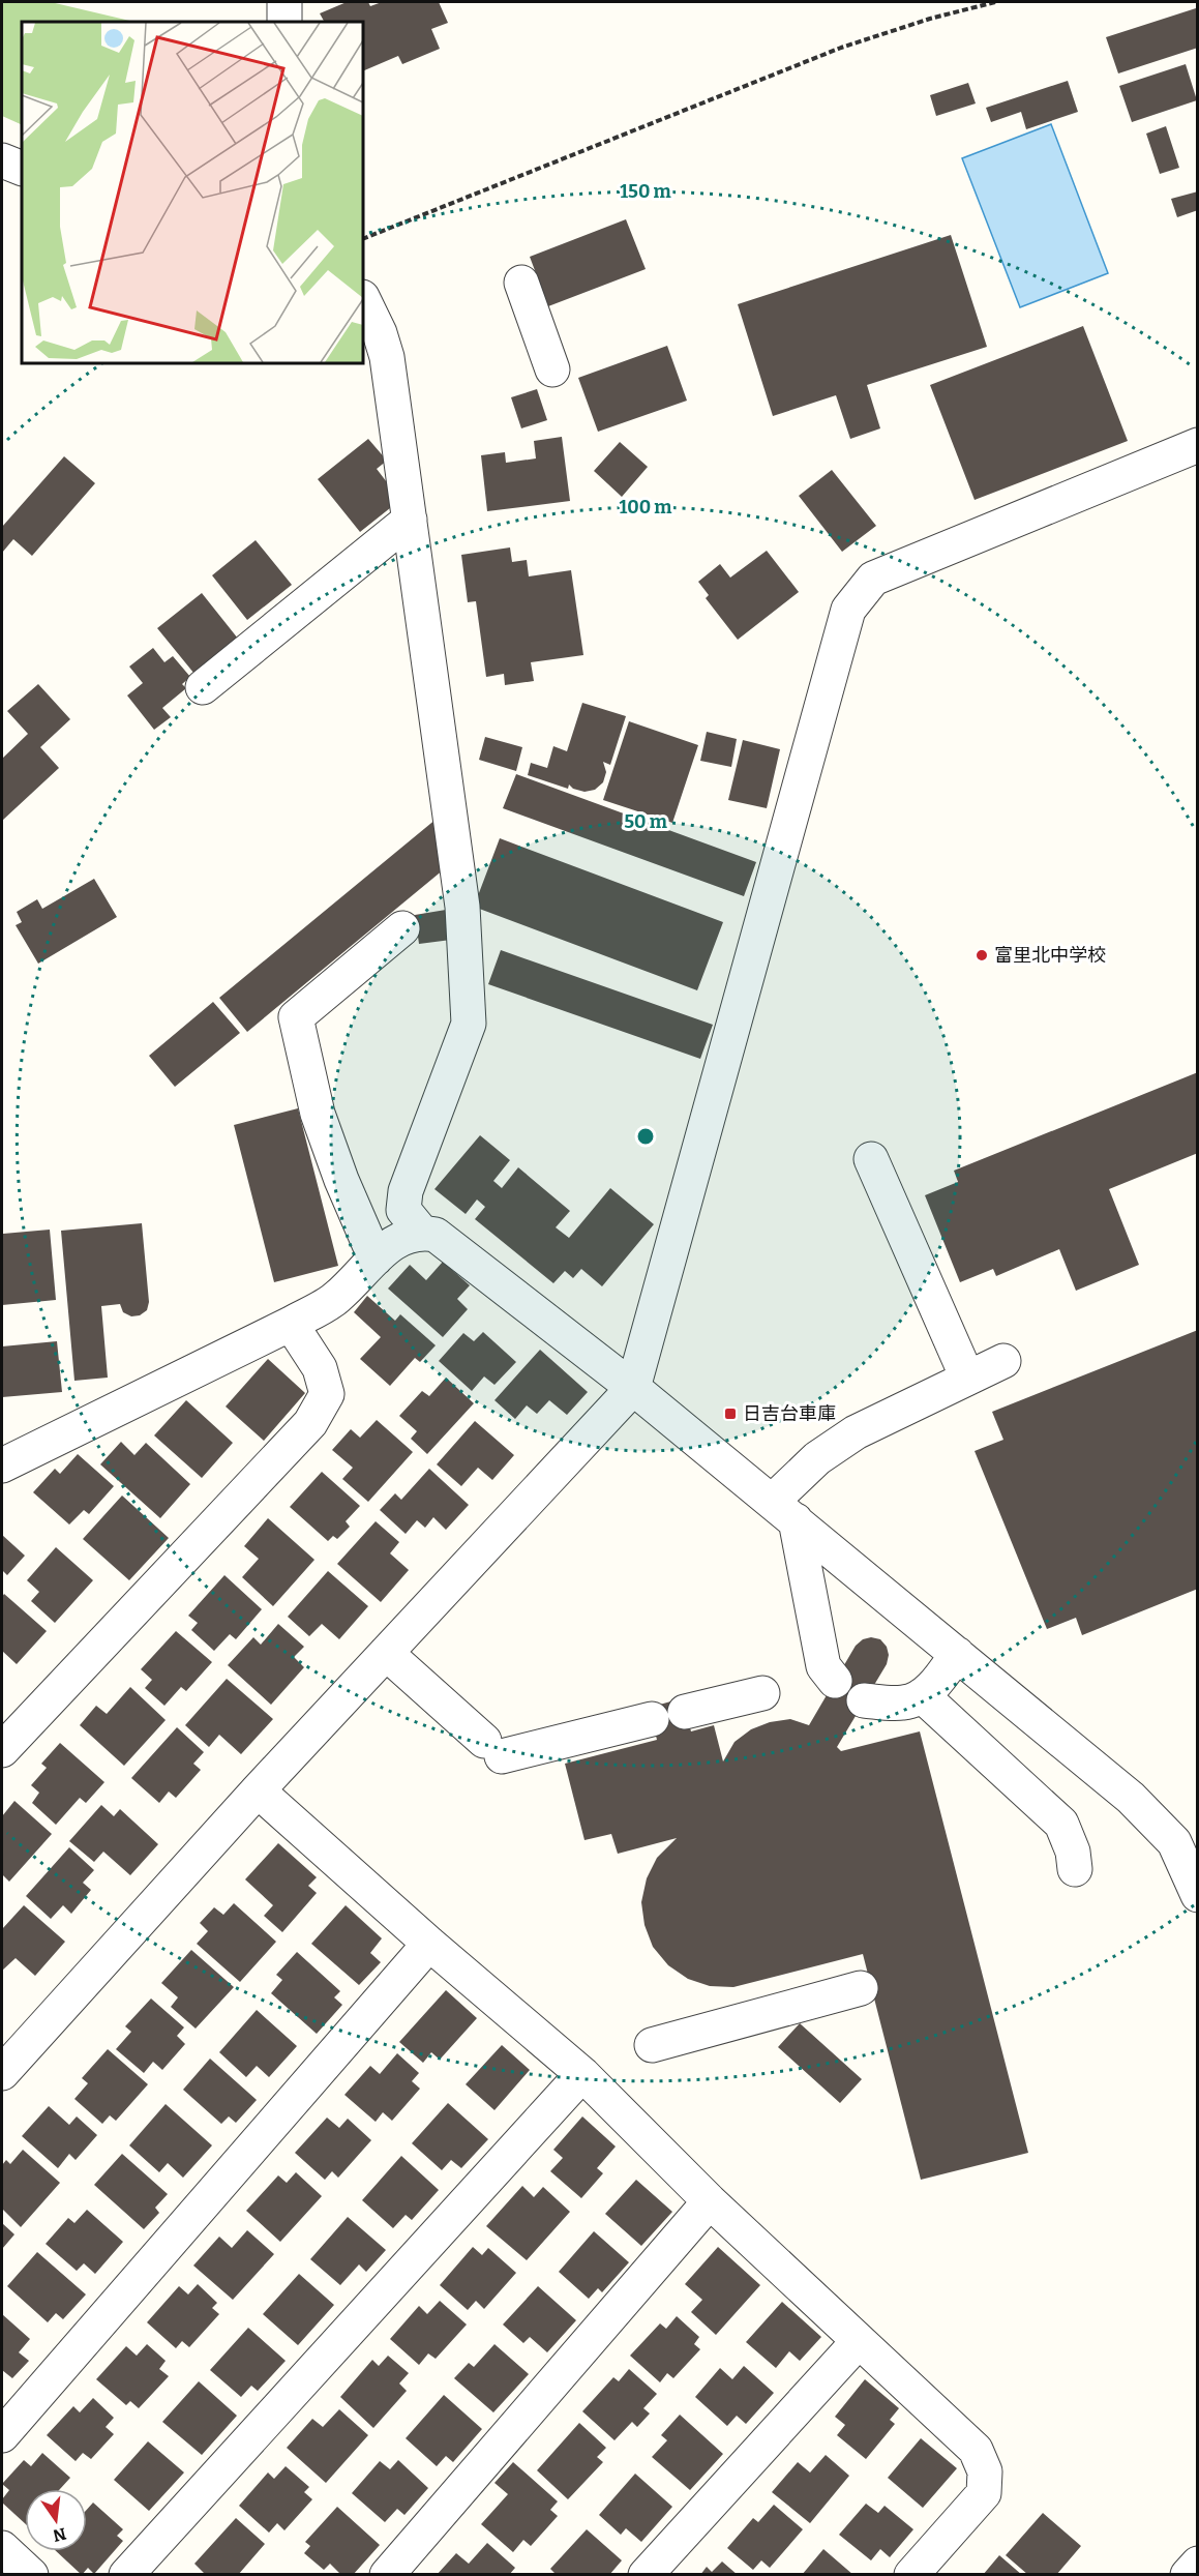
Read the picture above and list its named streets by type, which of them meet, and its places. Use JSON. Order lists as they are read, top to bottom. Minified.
{"places":{"other":["富里北中学校"],"transit":["日吉台車庫"]},"north":"bottom","rings":["150 m","100 m","50 m"]}
